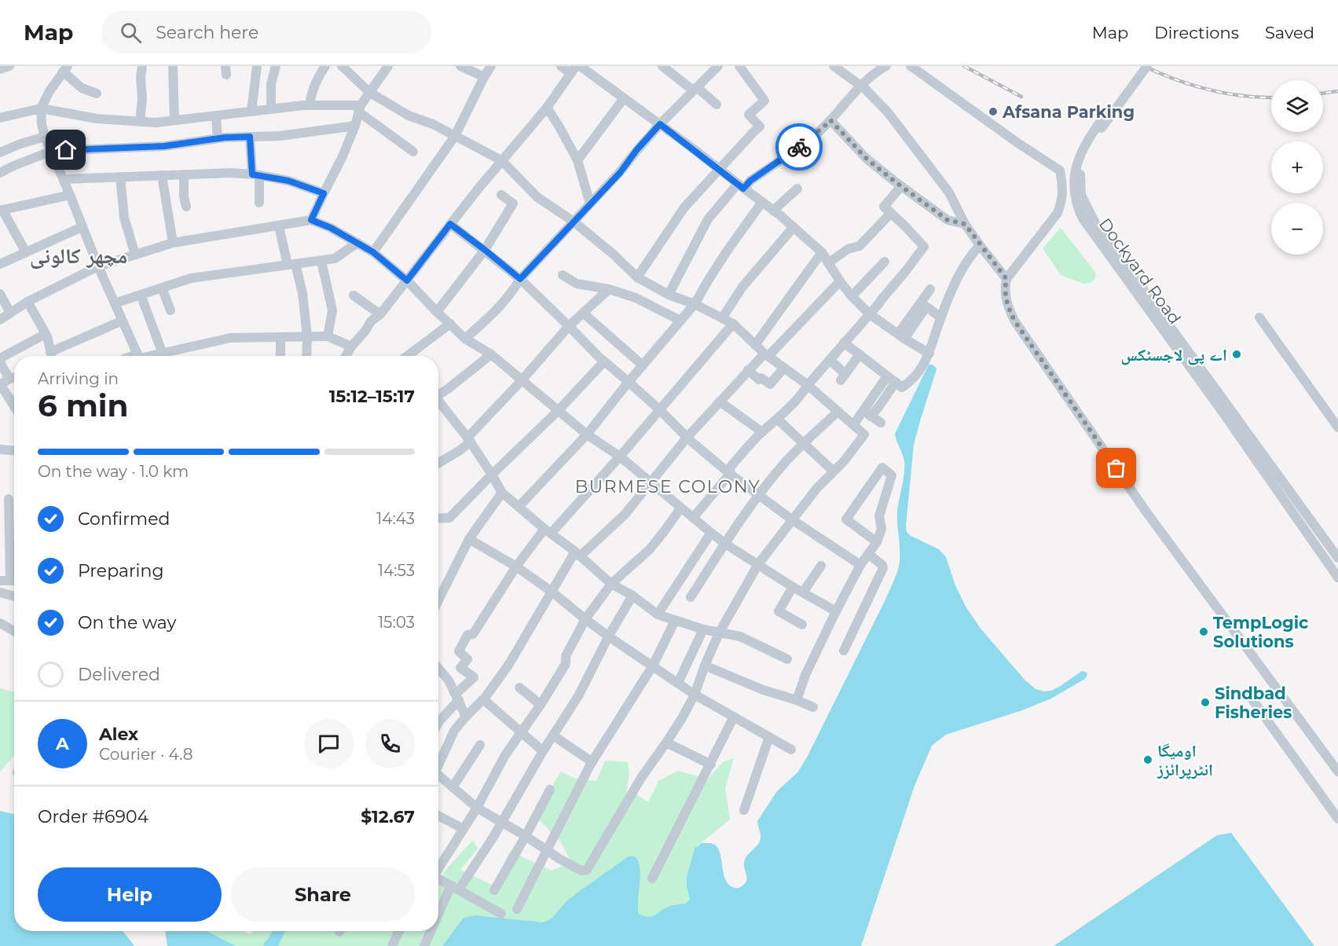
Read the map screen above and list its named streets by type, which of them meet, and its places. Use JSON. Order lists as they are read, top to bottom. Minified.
{"streets":{"street":["Dockyard Road"]},"districts":["مچھر کالونی","BURMESE COLONY"],"places":["Afsana Parking","اے پی لاجسٹکس","TempLogic Solutions","Sindbad Fisheries","اومیگا انٹرپرائزز"],"page":{"header":"Map","search":"Search here","nav":["Map","Directions","Saved"],"map_buttons":["+","−"],"heading":["6 min","Arriving in","15:12–15:17"],"panel":["Alex","Courier · 4.8","Order #6904","$12.67"],"bar":"On the way · 1.0 km","list":[["Confirmed","14:43"],["Preparing","14:53"],["On the way","15:03"],"Delivered"],"round":"A","buttons":["Help","Share"]}}
